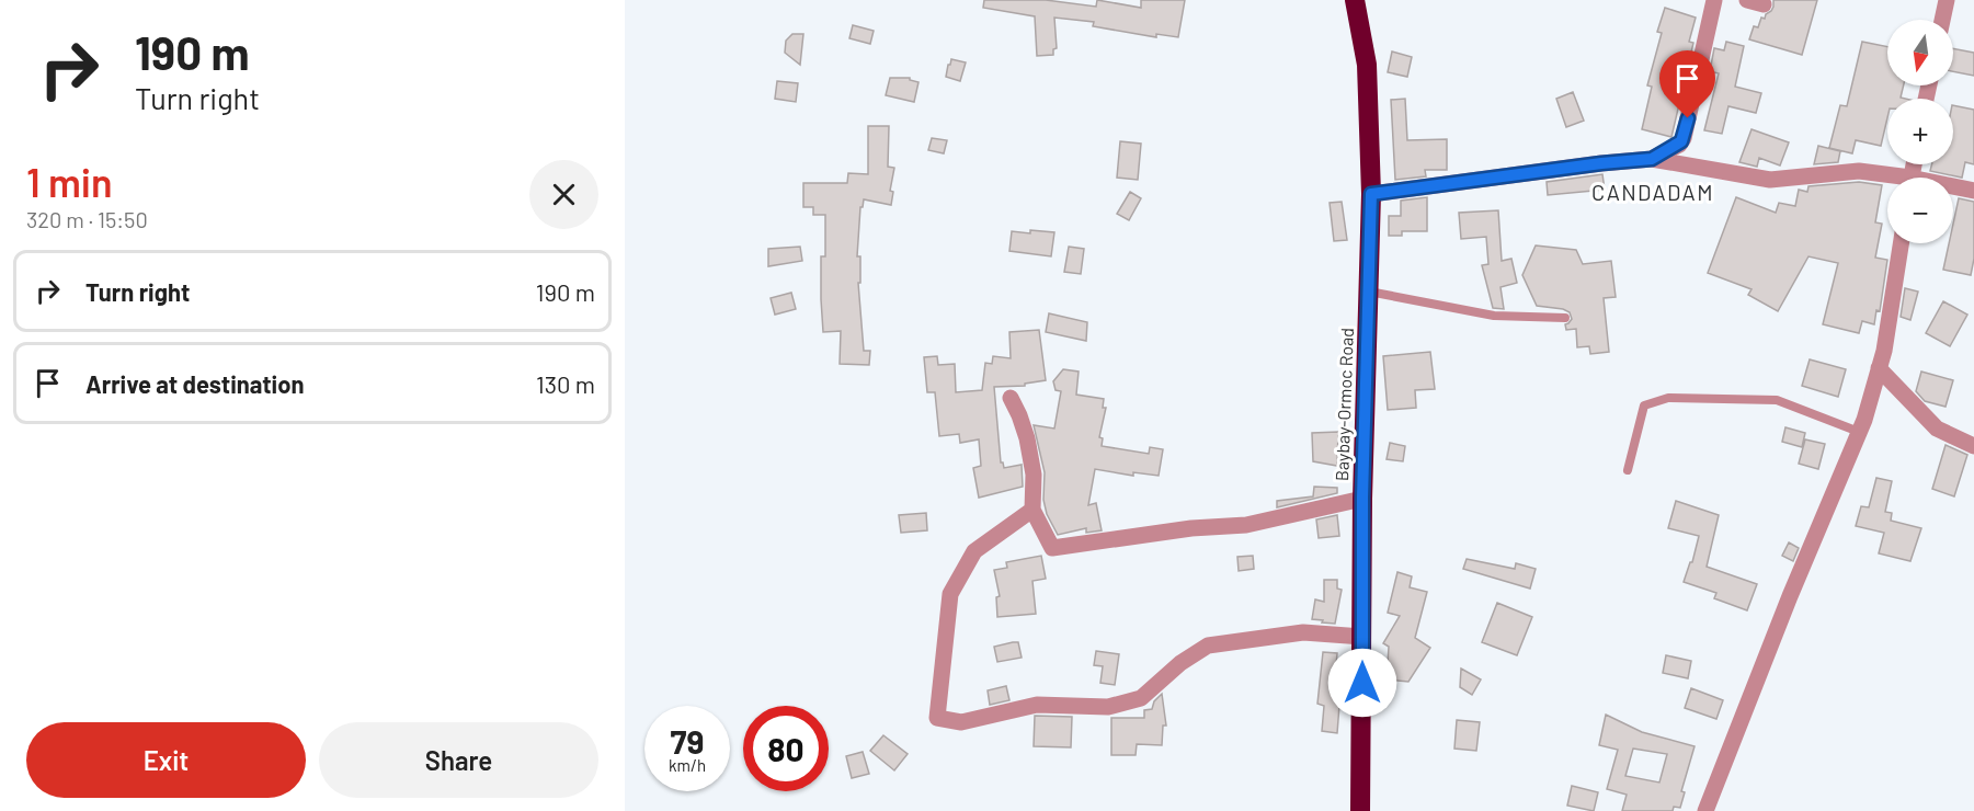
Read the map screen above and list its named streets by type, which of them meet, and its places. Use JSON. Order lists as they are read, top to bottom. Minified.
{"streets":{"highway":["Baybay-Ormoc Road"]},"districts":["CANDADAM"],"north":"bottom","page":{"turn":["190 m","Turn right"],"map_buttons":["+","−"],"heading":["1 min","320 m · 15:50"],"list":[{"name":"Turn right","value":"190 m"},{"name":"Arrive at destination","value":"130 m"}],"speed":"79 km/h","limit":"80","buttons":["Exit","Share"]}}
